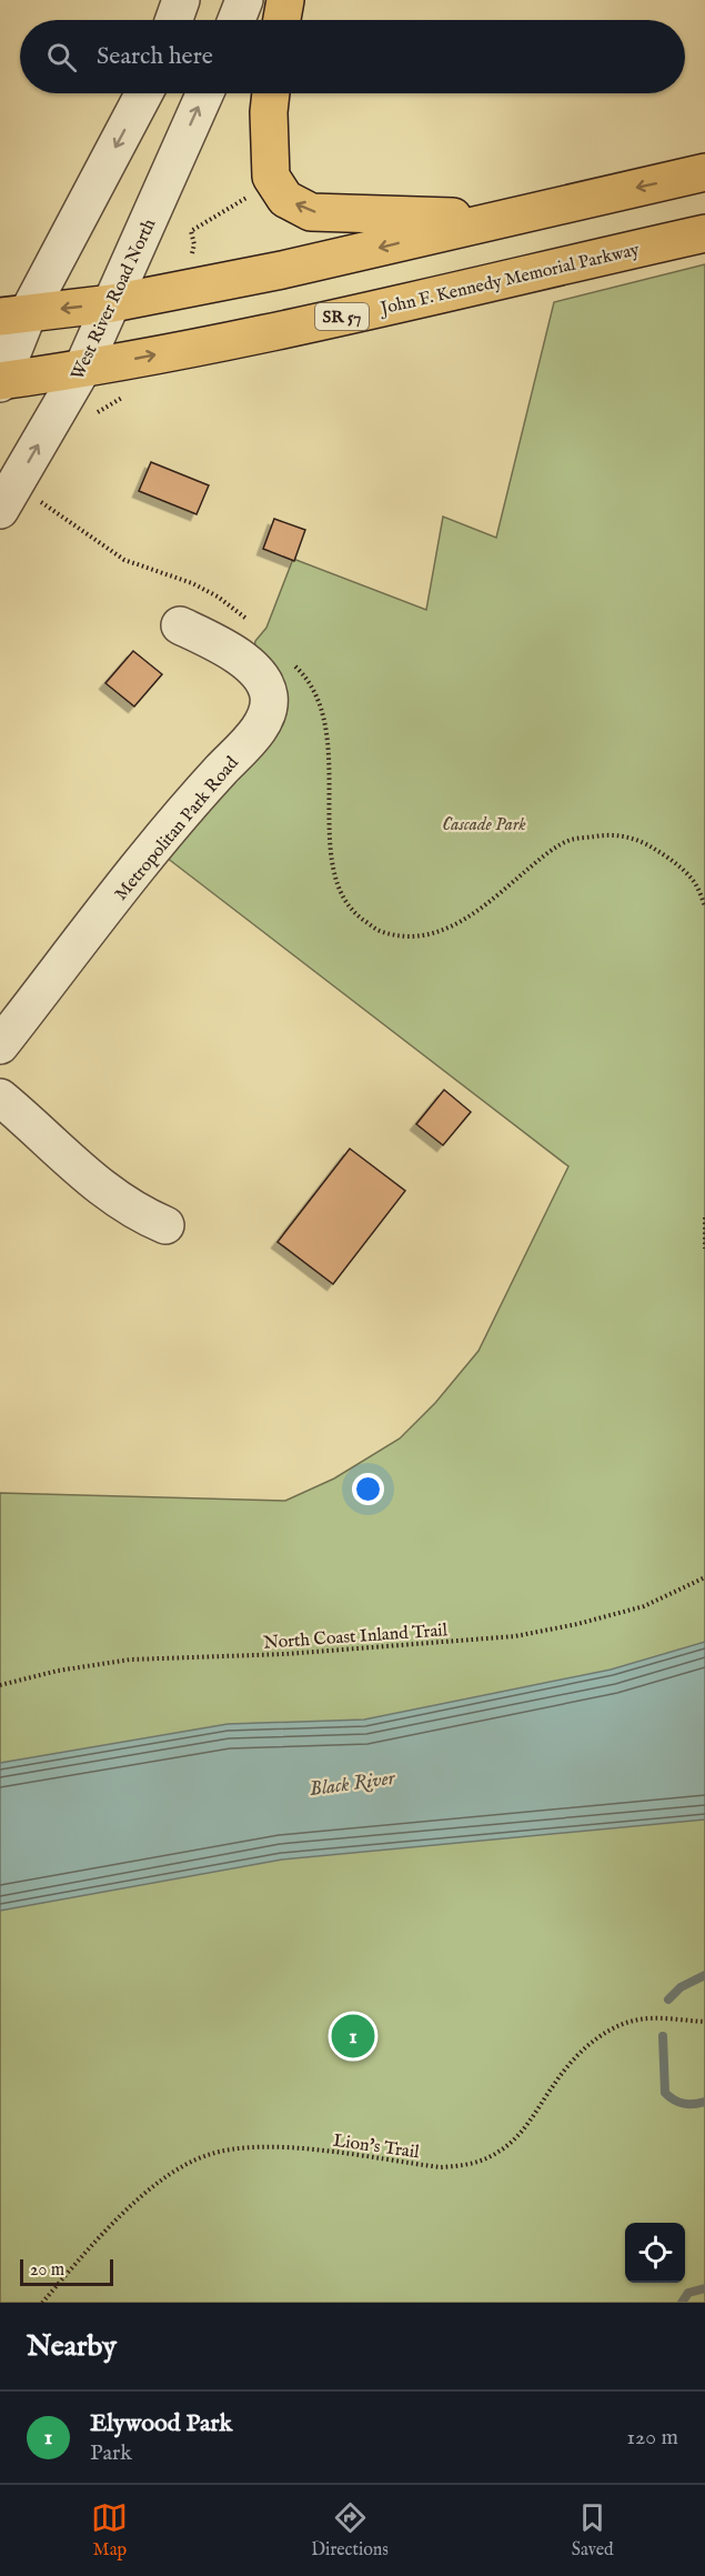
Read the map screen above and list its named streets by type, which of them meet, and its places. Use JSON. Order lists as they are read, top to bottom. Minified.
{"streets":{"highway":["John F. Kennedy Memorial Parkway","SR 57"],"street":["West River Road North","Metropolitan Park Road"],"path":["North Coast Inland Trail","Lion's Trail"]},"crossings":[["John F. Kennedy Memorial Parkway","West River Road North"]],"water":["Black River"],"parks":["Cascade Park"],"scale_bar":"20 m","page":{"search":"Search here","pins":"1","scale":"20 m","heading":"Nearby","list":[{"mark":"1","name":"Elywood Park","note":"Park","value":"120 m"}],"nav":["Map","Directions","Saved"]}}
